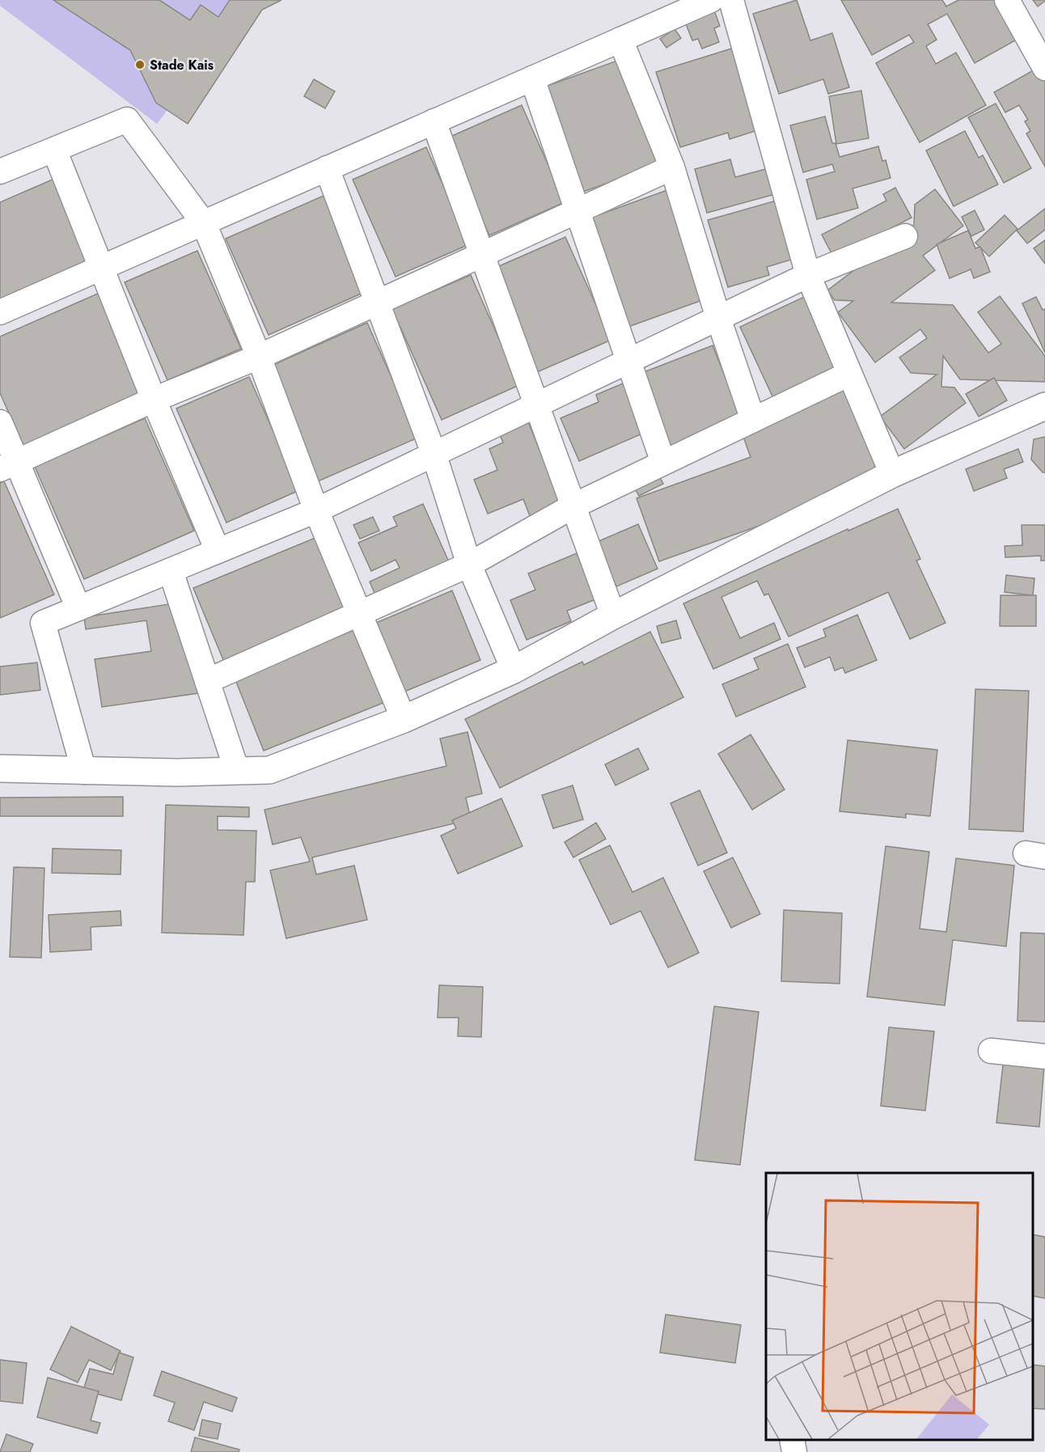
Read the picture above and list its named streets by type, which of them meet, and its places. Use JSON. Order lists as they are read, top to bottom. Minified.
{"places":["Stade Kais"]}
